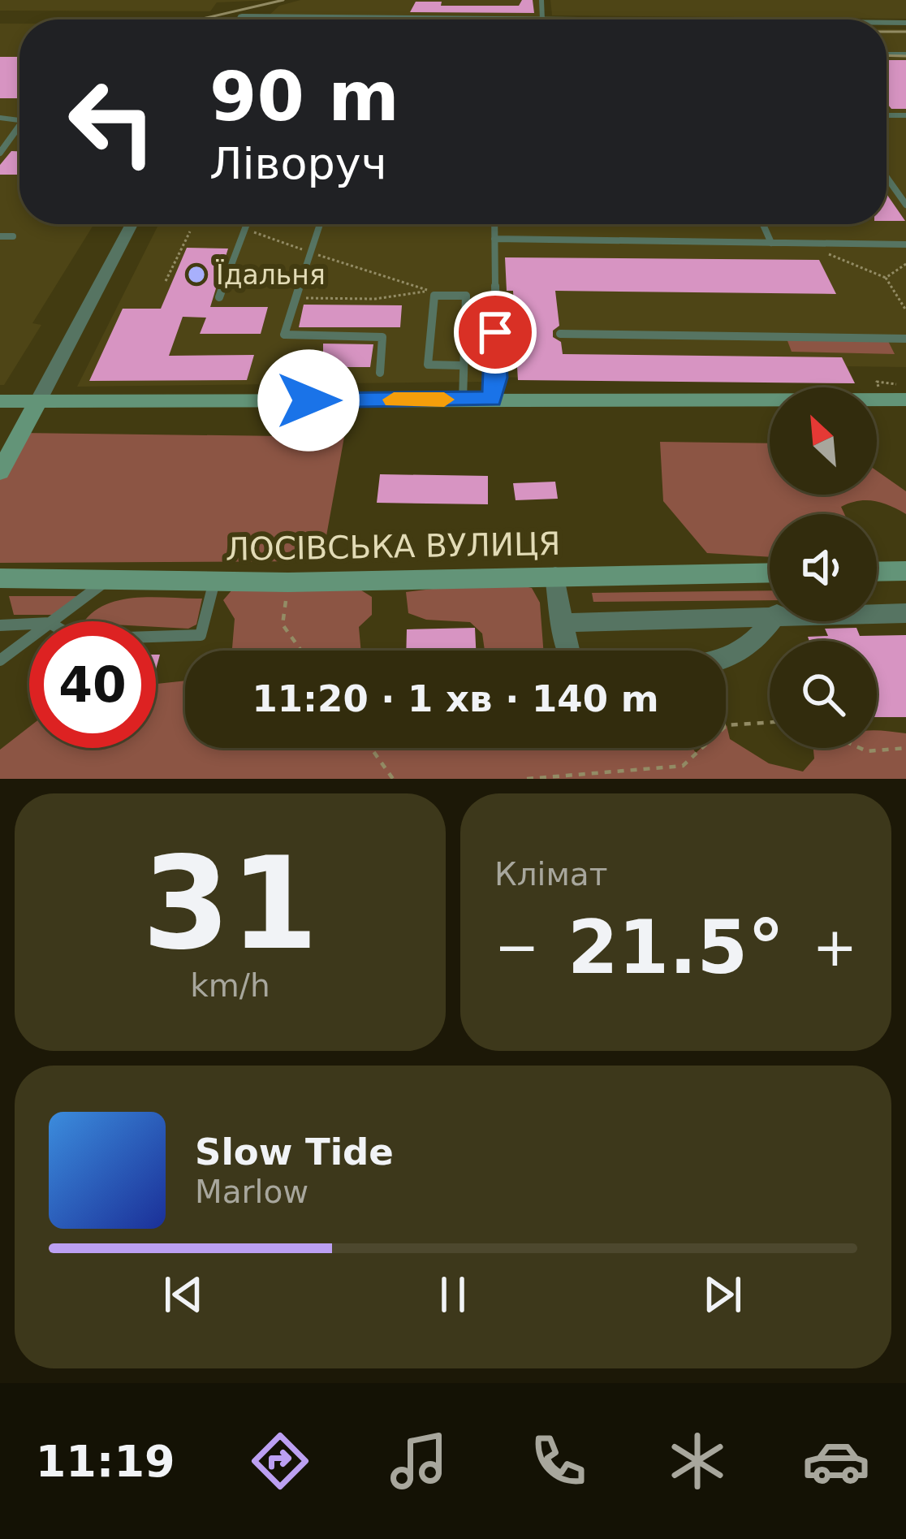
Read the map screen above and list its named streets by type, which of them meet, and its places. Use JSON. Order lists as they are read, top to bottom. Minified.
{"streets":{"street":["ЛОСІВСЬКА ВУЛИЦЯ"]},"places":["Їдальня"],"north":"top left","page":{"turn":["90 m","Ліворуч"],"limit":"40","trip":"11:20 · 1 хв · 140 m","tile":[["31","km/h"],"Клімат"],"heat":["−","21.5°","+"],"song":["Slow Tide","Marlow"],"tabs":"11:19"}}
